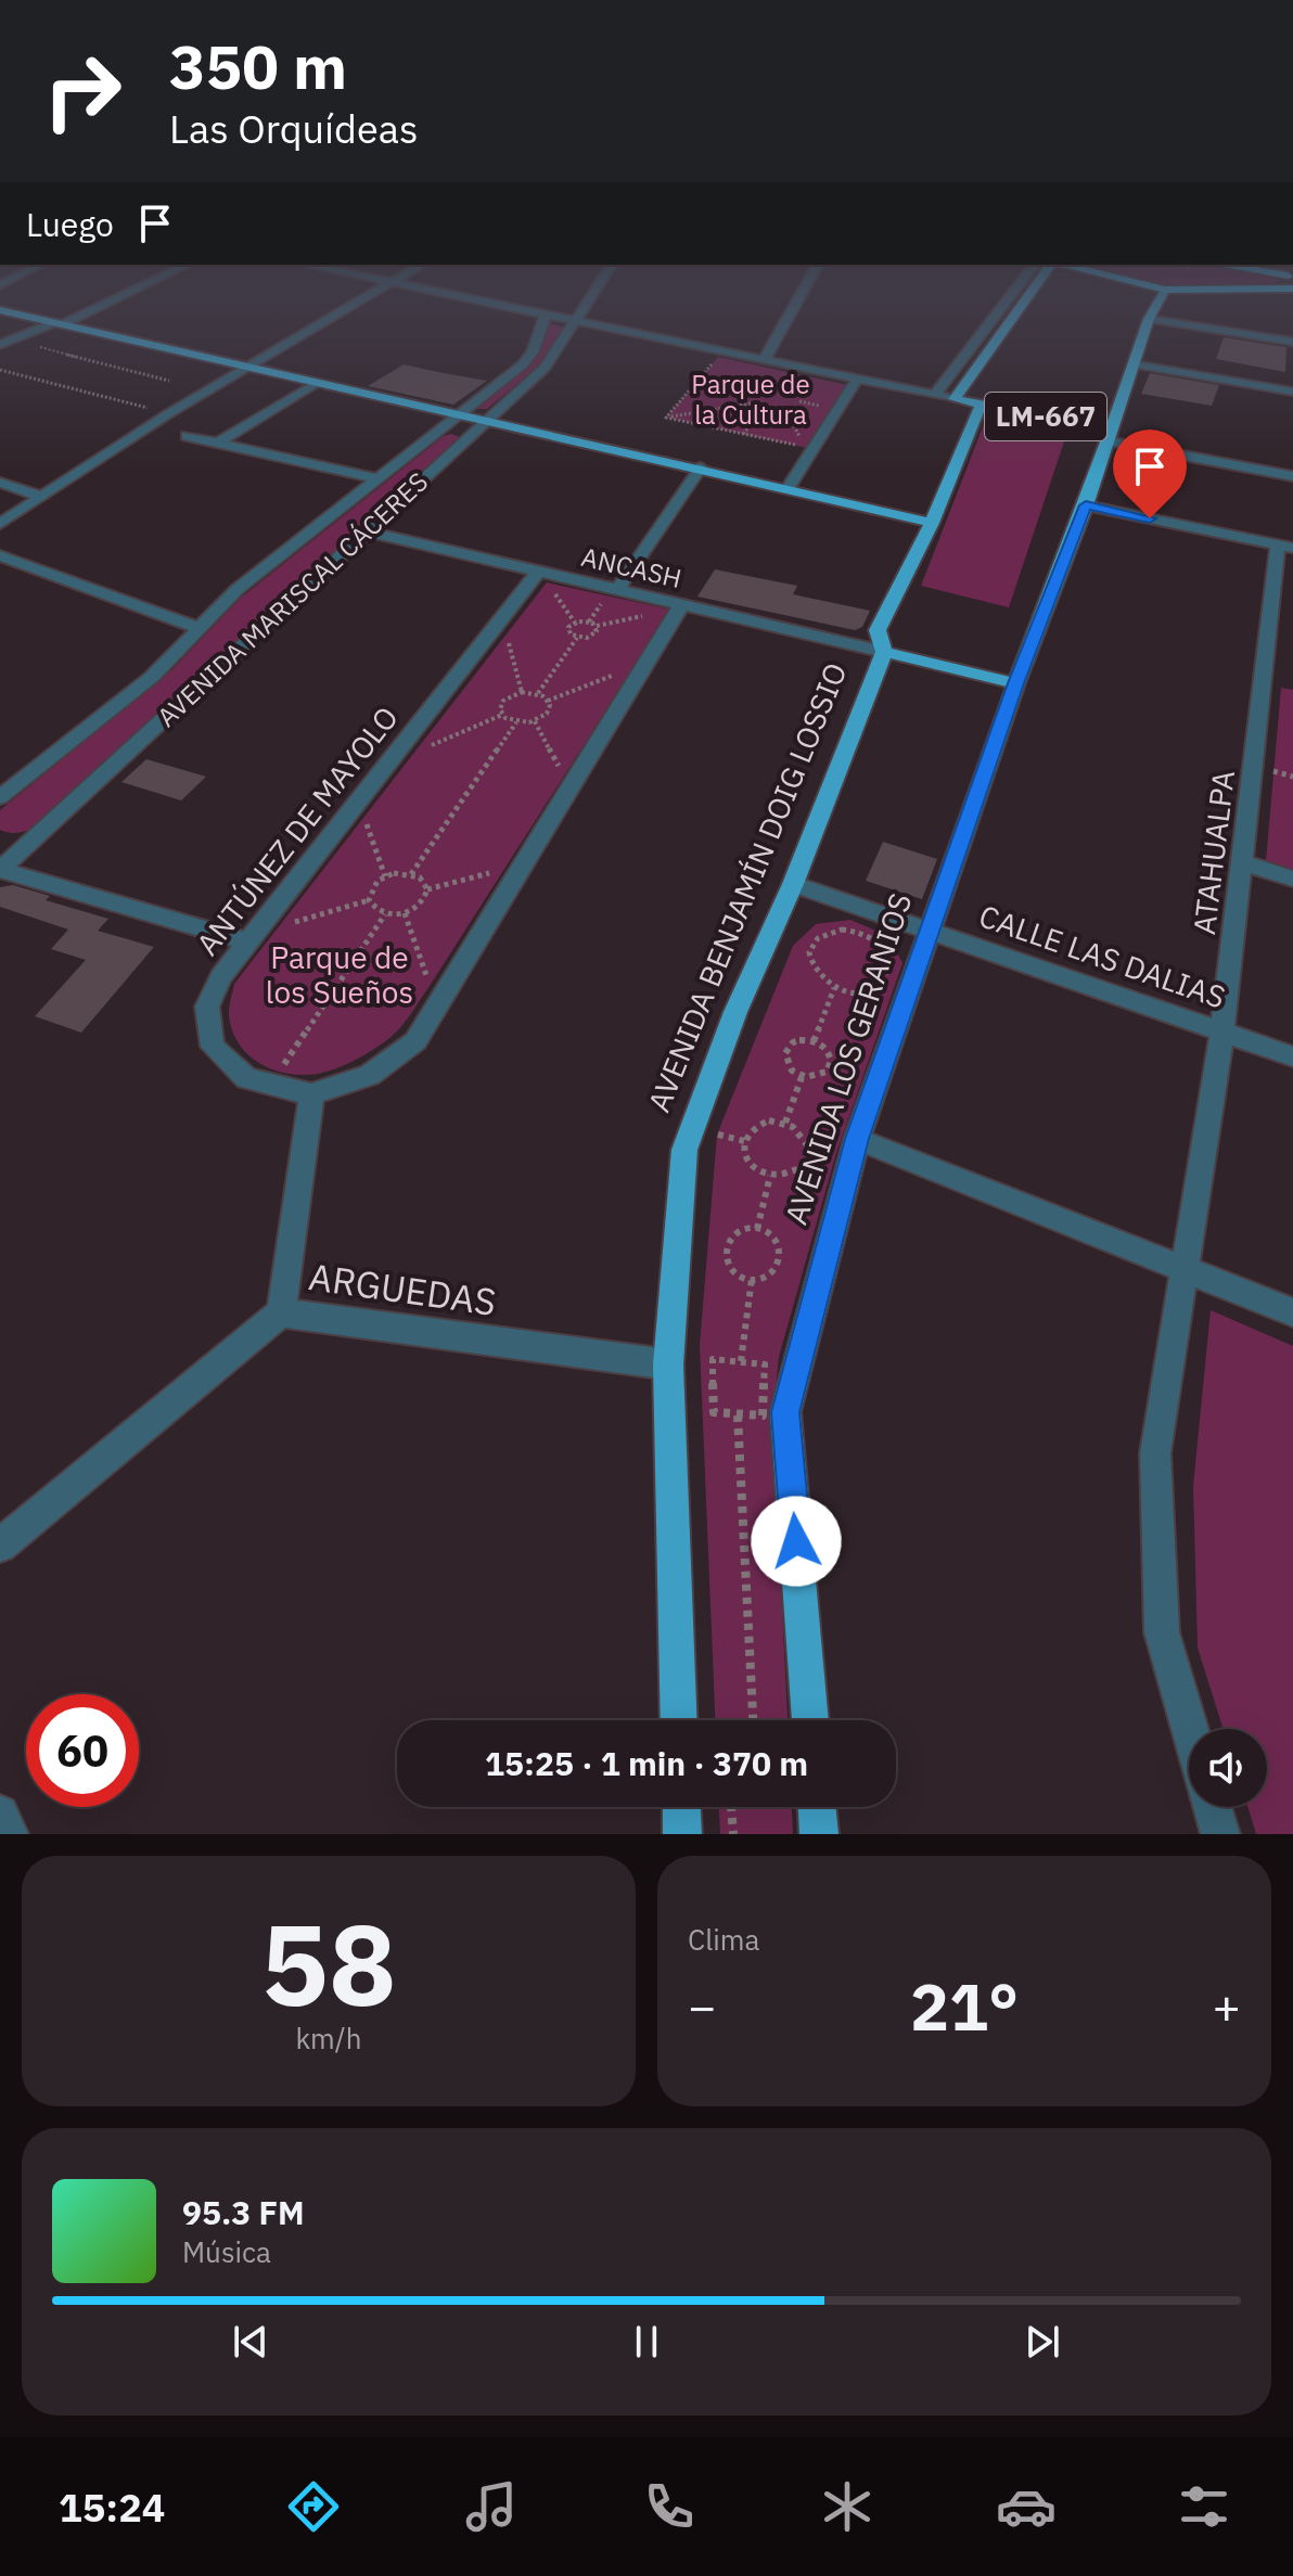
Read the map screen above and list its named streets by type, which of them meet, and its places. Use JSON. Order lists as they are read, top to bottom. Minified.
{"streets":{"main road":["LM-667","AVENIDA BENJAMÍN DOIG LOSSIO","AVENIDA LOS GERANIOS"],"street":["ANCASH","AVENIDA MARISCAL CÁCERES","ANTÚNEZ DE MAYOLO","ATAHUALPA","CALLE LAS DALIAS","ARGUEDAS"]},"crossings":[["LM-667","AVENIDA MARISCAL CÁCERES"],["LM-667","AVENIDA BENJAMÍN DOIG LOSSIO"],["LM-667","AVENIDA LOS GERANIOS"],["ANCASH","AVENIDA MARISCAL CÁCERES"],["ANCASH","ANTÚNEZ DE MAYOLO"],["ANCASH","AVENIDA BENJAMÍN DOIG LOSSIO"],["ATAHUALPA","CALLE LAS DALIAS"],["AVENIDA BENJAMÍN DOIG LOSSIO","CALLE LAS DALIAS"],["AVENIDA BENJAMÍN DOIG LOSSIO","ARGUEDAS"],["CALLE LAS DALIAS","AVENIDA LOS GERANIOS"]],"parks":["Parque de la Cultura","Parque de los Sueños"],"page":{"turn":["350 m","Las Orquídeas"],"then":"Luego","limit":"60","trip":"15:25 · 1 min · 370 m","tile":[["58","km/h"],"Clima"],"heat":["−","21°","+"],"song":["95.3 FM","Música"],"tabs":"15:24"}}
